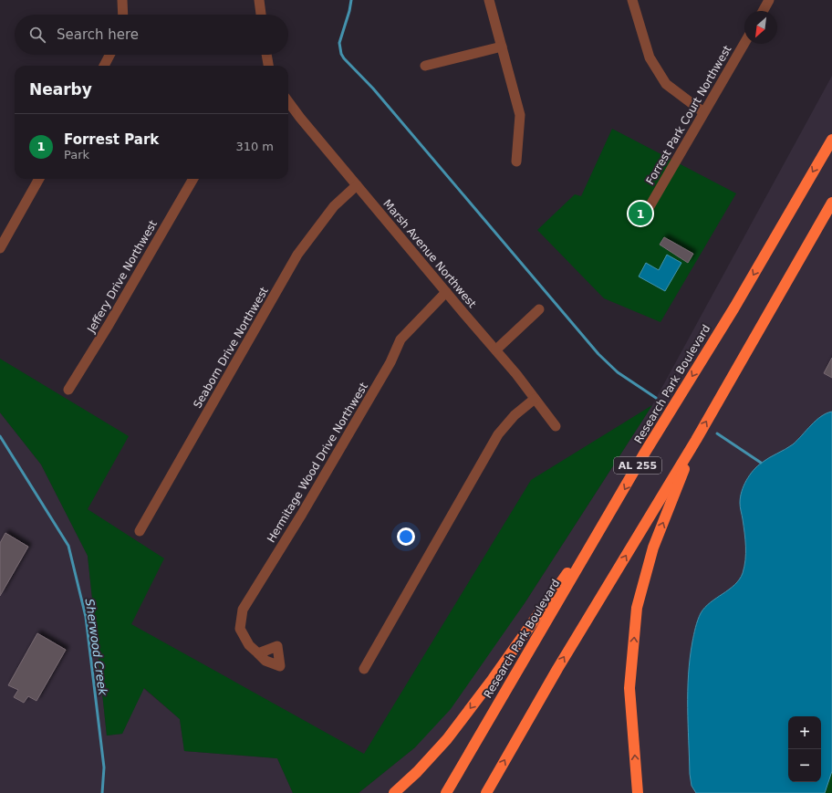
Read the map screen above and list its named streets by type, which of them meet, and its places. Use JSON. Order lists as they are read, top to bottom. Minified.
{"streets":{"highway":["Research Park Boulevard","AL 255"],"street":["Forrest Park Court Northwest","Marsh Avenue Northwest","Jeffery Drive Northwest","Seaborn Drive Northwest","Hermitage Wood Drive Northwest"]},"crossings":[["Marsh Avenue Northwest","Seaborn Drive Northwest"],["Marsh Avenue Northwest","Hermitage Wood Drive Northwest"]],"water":["Sherwood Creek"],"north":"bottom left","page":{"search":"Search here","heading":"Nearby","list":[{"mark":"1","name":"Forrest Park","note":"Park","value":"310 m"}],"pins":"1","map_buttons":["+","−"]}}
